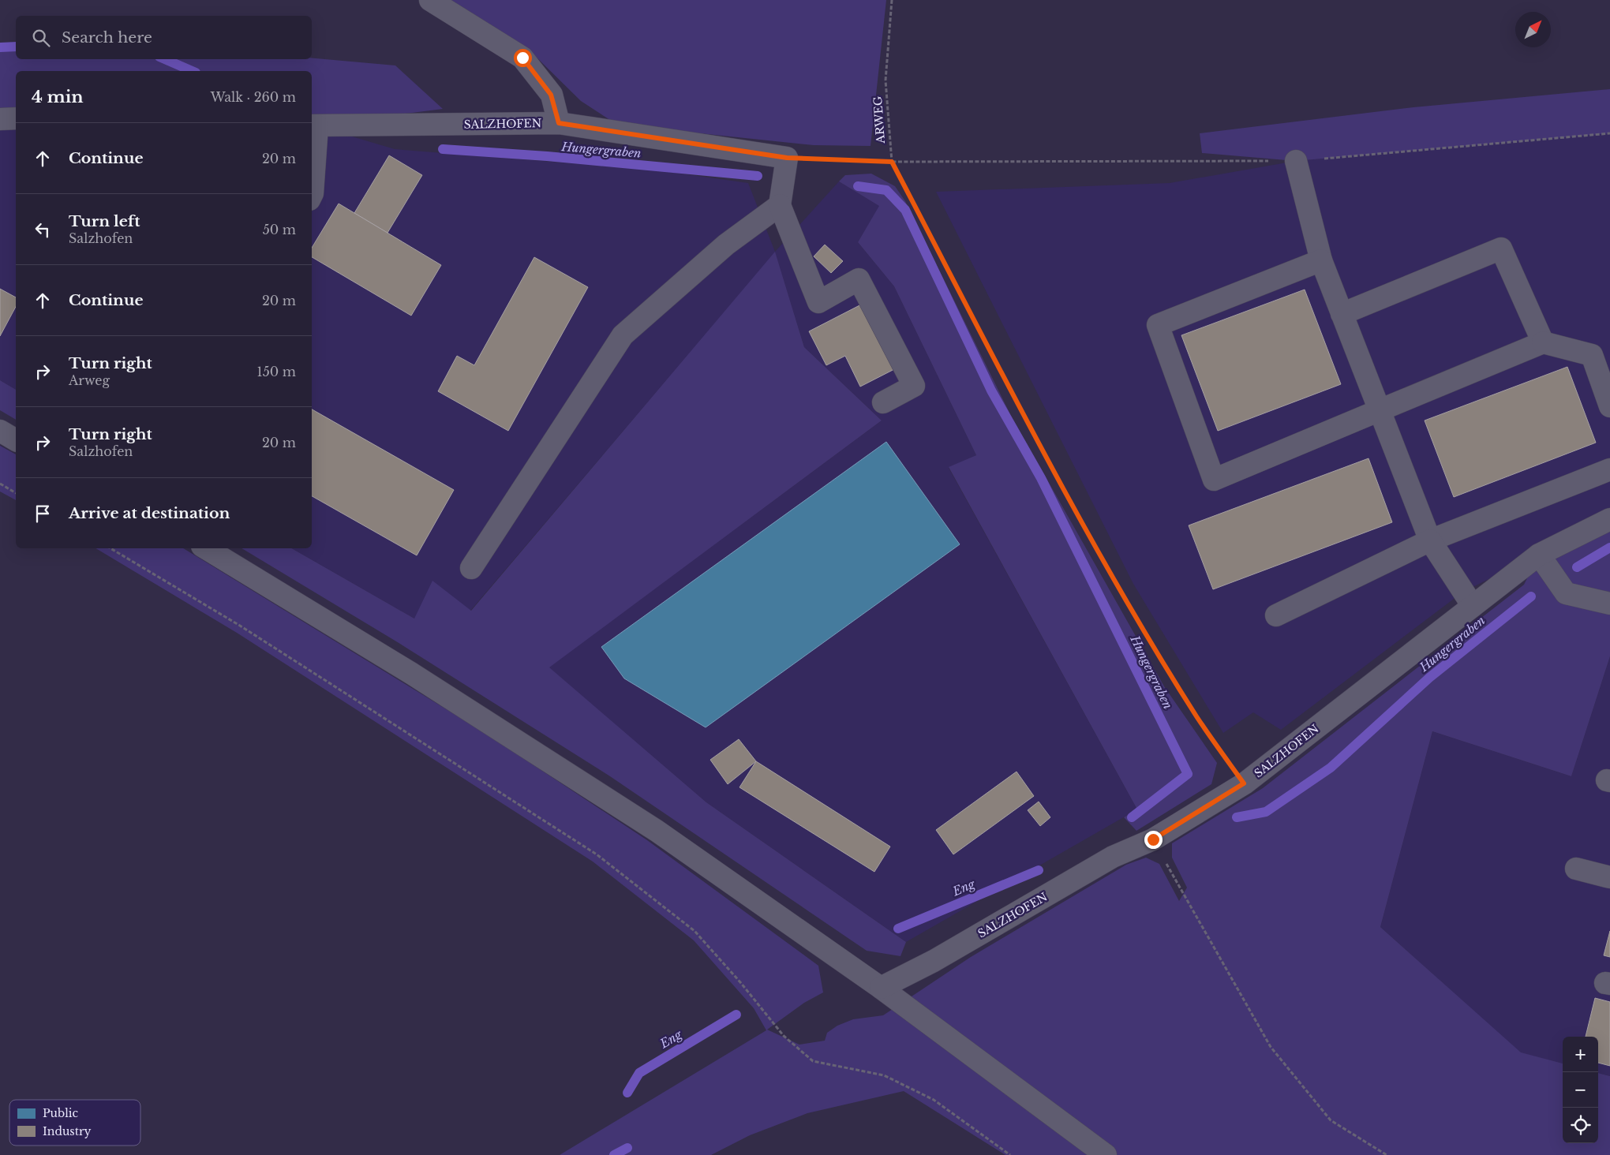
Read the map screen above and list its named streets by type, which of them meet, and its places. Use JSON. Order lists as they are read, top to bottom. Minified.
{"streets":{"street":["SALZHOFEN"],"path":["ARWEG"]},"crossings":[["ARWEG","SALZHOFEN"]],"water":["Hungergraben","Eng"],"legend":["Public","Industry"],"north":"top right","page":{"search":"Search here","heading":["4 min","Walk · 260 m"],"list":[["Continue","20 m"],["Turn left","Salzhofen","50 m"],["Continue","20 m"],["Turn right","Arweg","150 m"],["Turn right","Salzhofen","20 m"],"Arrive at destination"],"map_buttons":["+","−"]}}
